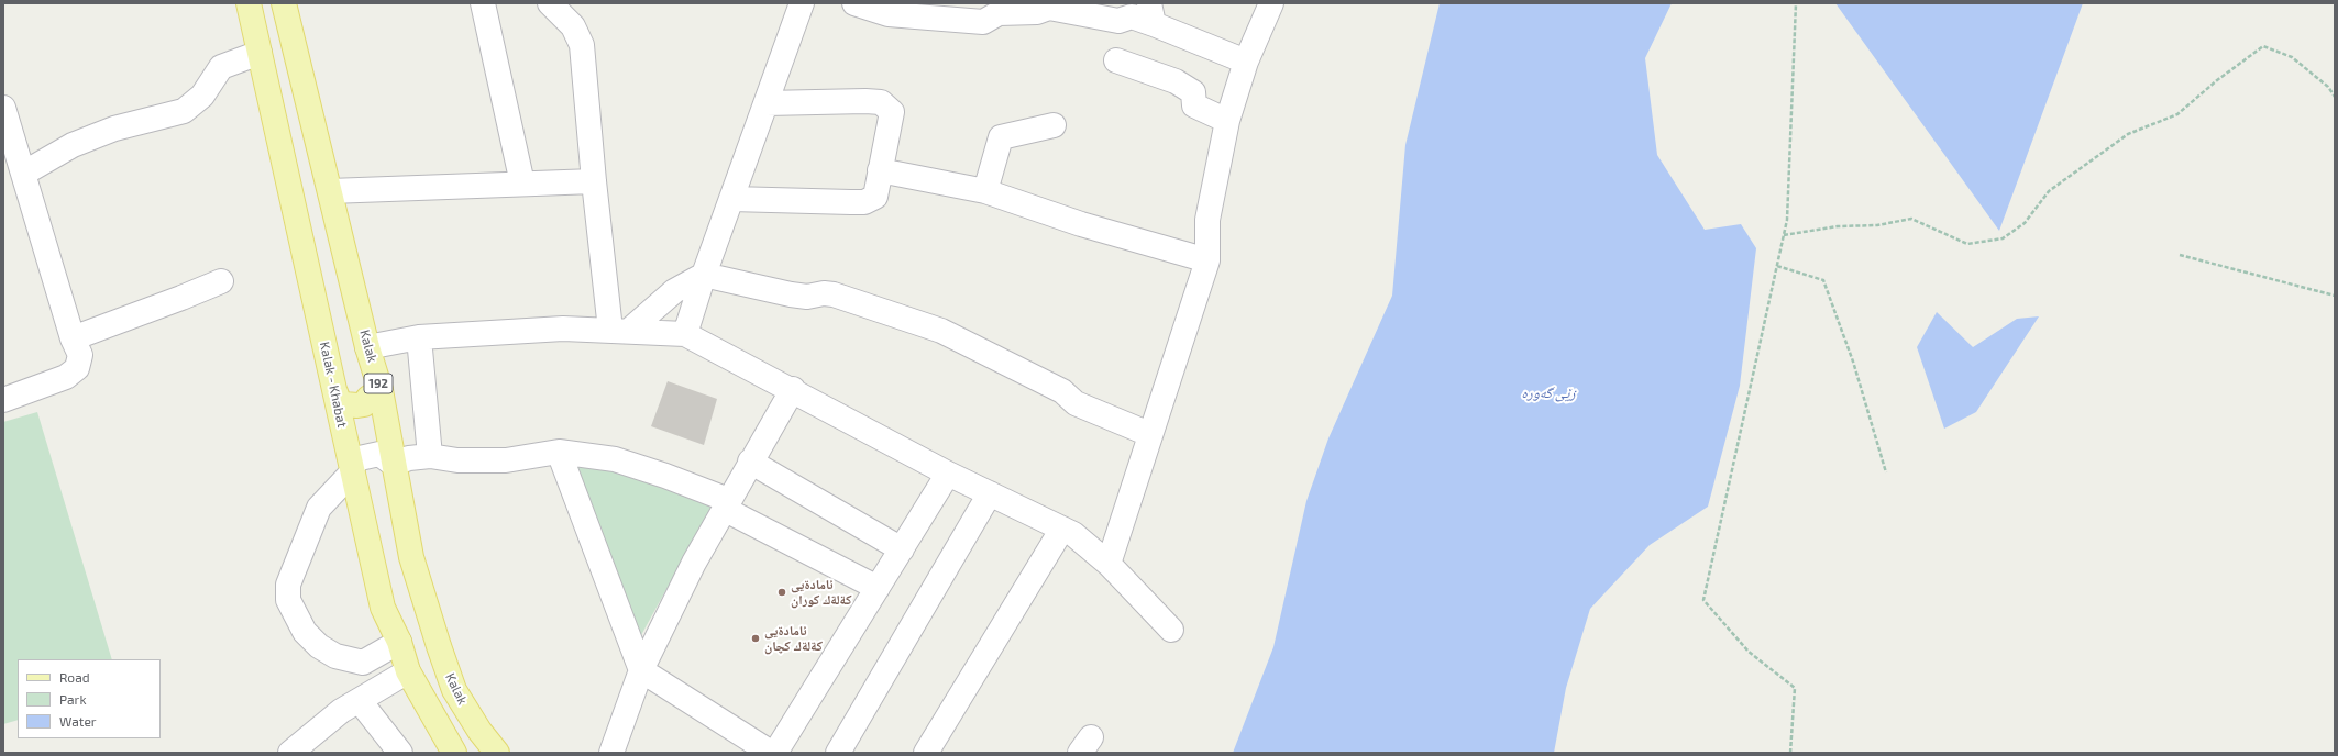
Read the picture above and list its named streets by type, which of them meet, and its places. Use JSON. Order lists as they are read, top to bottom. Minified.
{"streets":{"main road":["Kalak","192","Kalak - Khabat"]},"water":["زێی گەورە"],"places":["ئامادةيى كةلةك كوران","ئامادةيى كةلةك كچان"],"legend":["Road","Park","Water"]}
